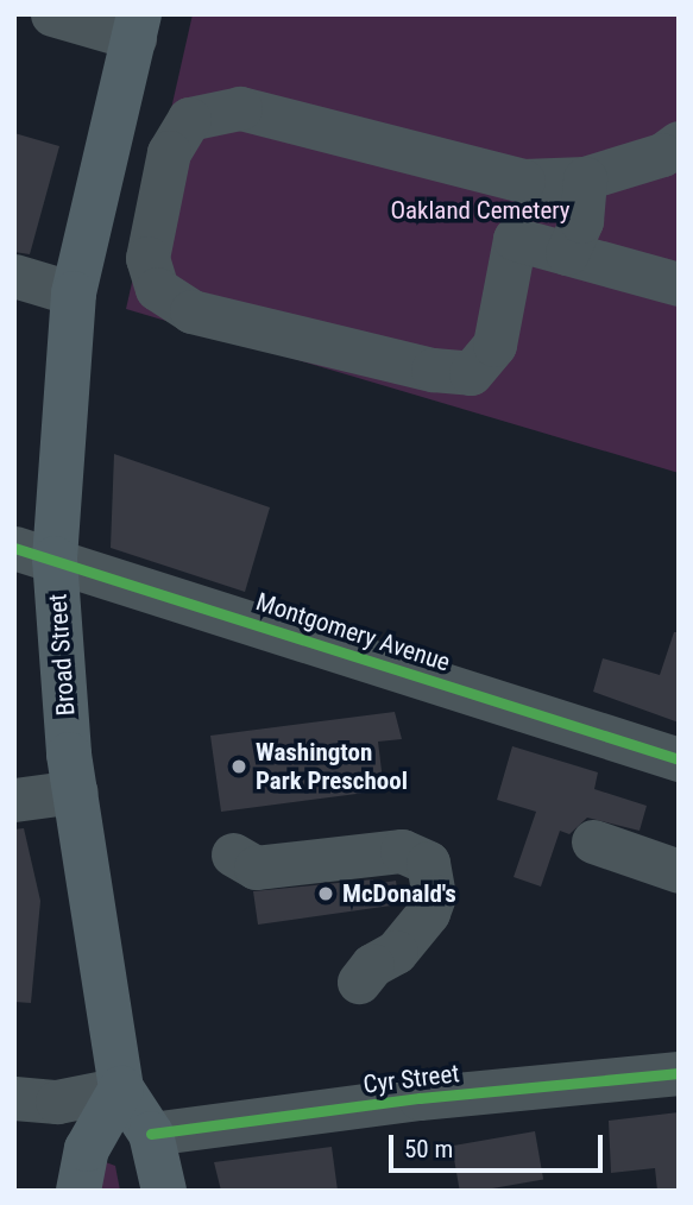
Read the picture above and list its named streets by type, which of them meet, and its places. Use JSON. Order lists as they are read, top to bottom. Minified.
{"streets":{"main road":["Broad Street"],"street":["Montgomery Avenue","Cyr Street"]},"crossings":[["Montgomery Avenue","Broad Street"],["Broad Street","Cyr Street"]],"parks":["Oakland Cemetery"],"places":["Washington Park Preschool","McDonald's"],"scale_bar":"50 m"}
